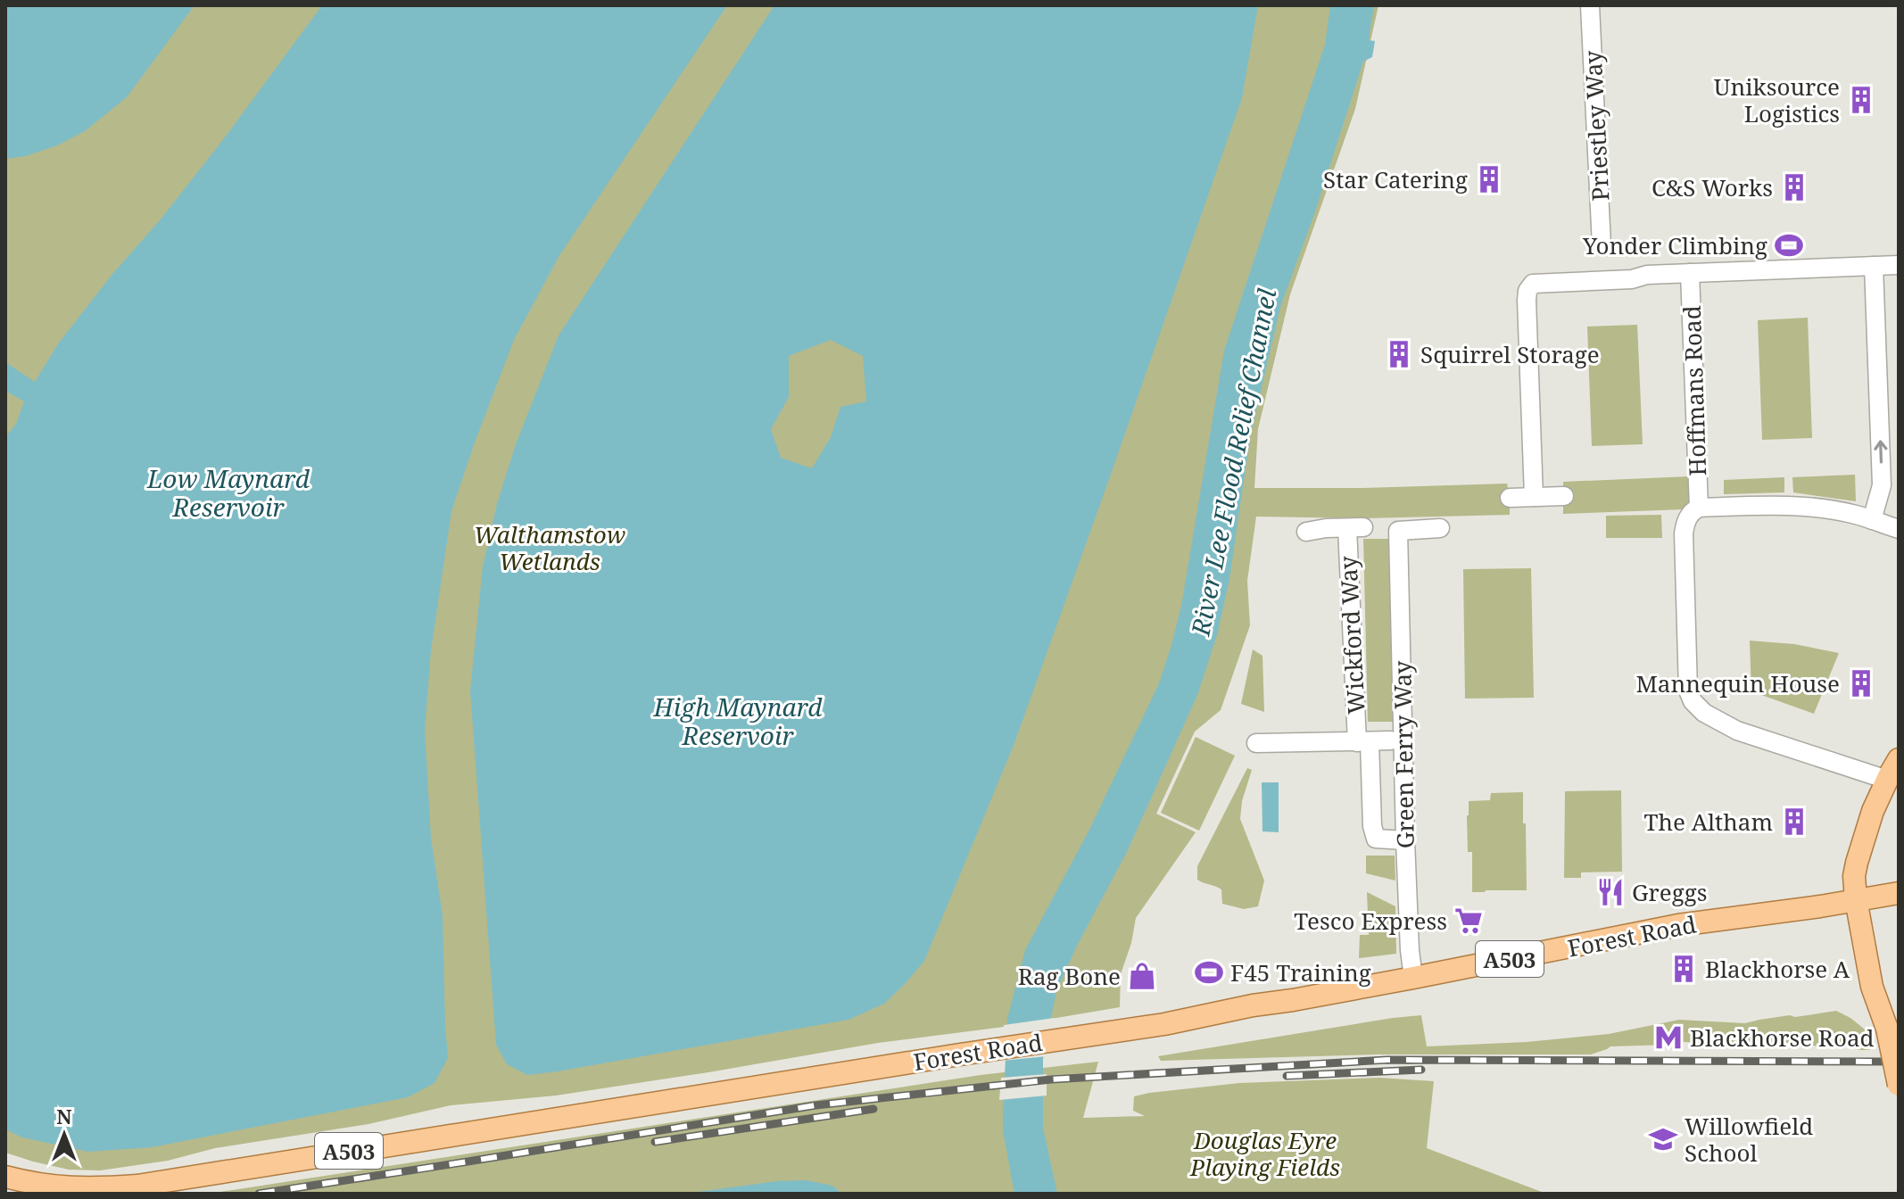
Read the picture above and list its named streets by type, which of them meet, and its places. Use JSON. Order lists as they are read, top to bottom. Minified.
{"streets":{"main road":["Forest Road","A503"],"street":["Priestley Way","Hoffmans Road","Wickford Way","Green Ferry Way"]},"crossings":[["Wickford Way","Green Ferry Way"],["Green Ferry Way","Forest Road"]],"water":["River Lee Flood Relief Channel","Low Maynard Reservoir","High Maynard Reservoir"],"parks":["Walthamstow Wetlands","Douglas Eyre Playing Fields"],"places":{"building":["Uniksource Logistics","Star Catering","C&S Works","Squirrel Storage","Mannequin House","The Altham","Blackhorse A"],"sports":["Yonder Climbing","F45 Training"],"restaurant":["Greggs"],"supermarket":["Tesco Express"],"shop":["Rag Bone"],"metro station":["Blackhorse Road"],"school or university":["Willowfield School"]},"north":"top"}
